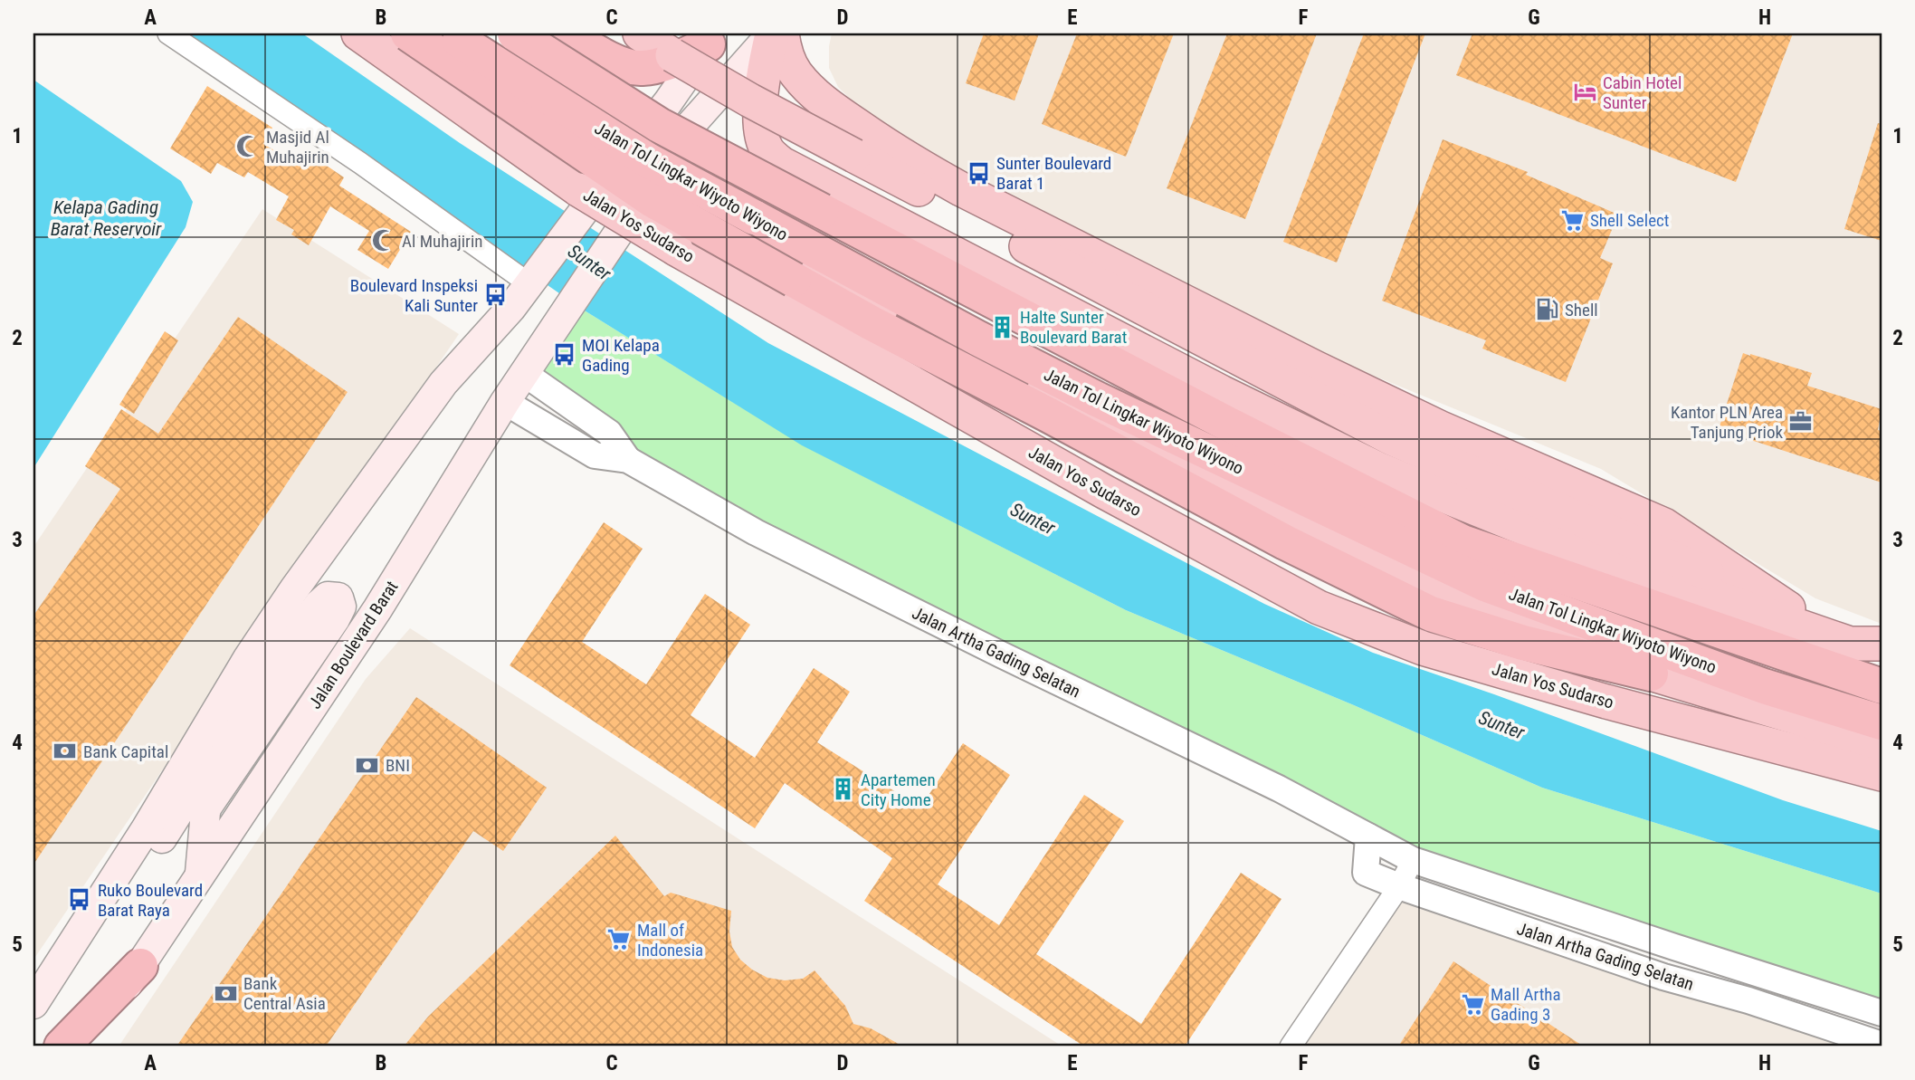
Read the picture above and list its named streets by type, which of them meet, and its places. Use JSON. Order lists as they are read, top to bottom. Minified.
{"streets":{"highway":["Jalan Tol Lingkar Wiyoto Wiyono","Jalan Yos Sudarso"],"main road":["Jalan Boulevard Barat"],"street":["Jalan Artha Gading Selatan"]},"crossings":[["Jalan Boulevard Barat","Jalan Artha Gading Selatan"]],"water":["Kelapa Gading Barat Reservoir","Sunter"],"places":{"hotel":["Cabin Hotel Sunter"],"mosque":["Masjid Al Muhajirin","Al Muhajirin"],"bus stop":["Sunter Boulevard Barat 1","Boulevard Inspeksi Kali Sunter","MOI Kelapa Gading","Ruko Boulevard Barat Raya"],"supermarket":["Shell Select","Mall of Indonesia","Mall Artha Gading 3"],"fuel station":["Shell"],"building":["Halte Sunter Boulevard Barat","Apartemen City Home"],"office":["Kantor PLN Area Tanjung Priok"],"bank":["Bank Capital","BNI","Bank Central Asia"]},"grid":{"columns":["A","B","C","D","E","F","G","H"],"rows":["1","2","3","4","5"]}}
